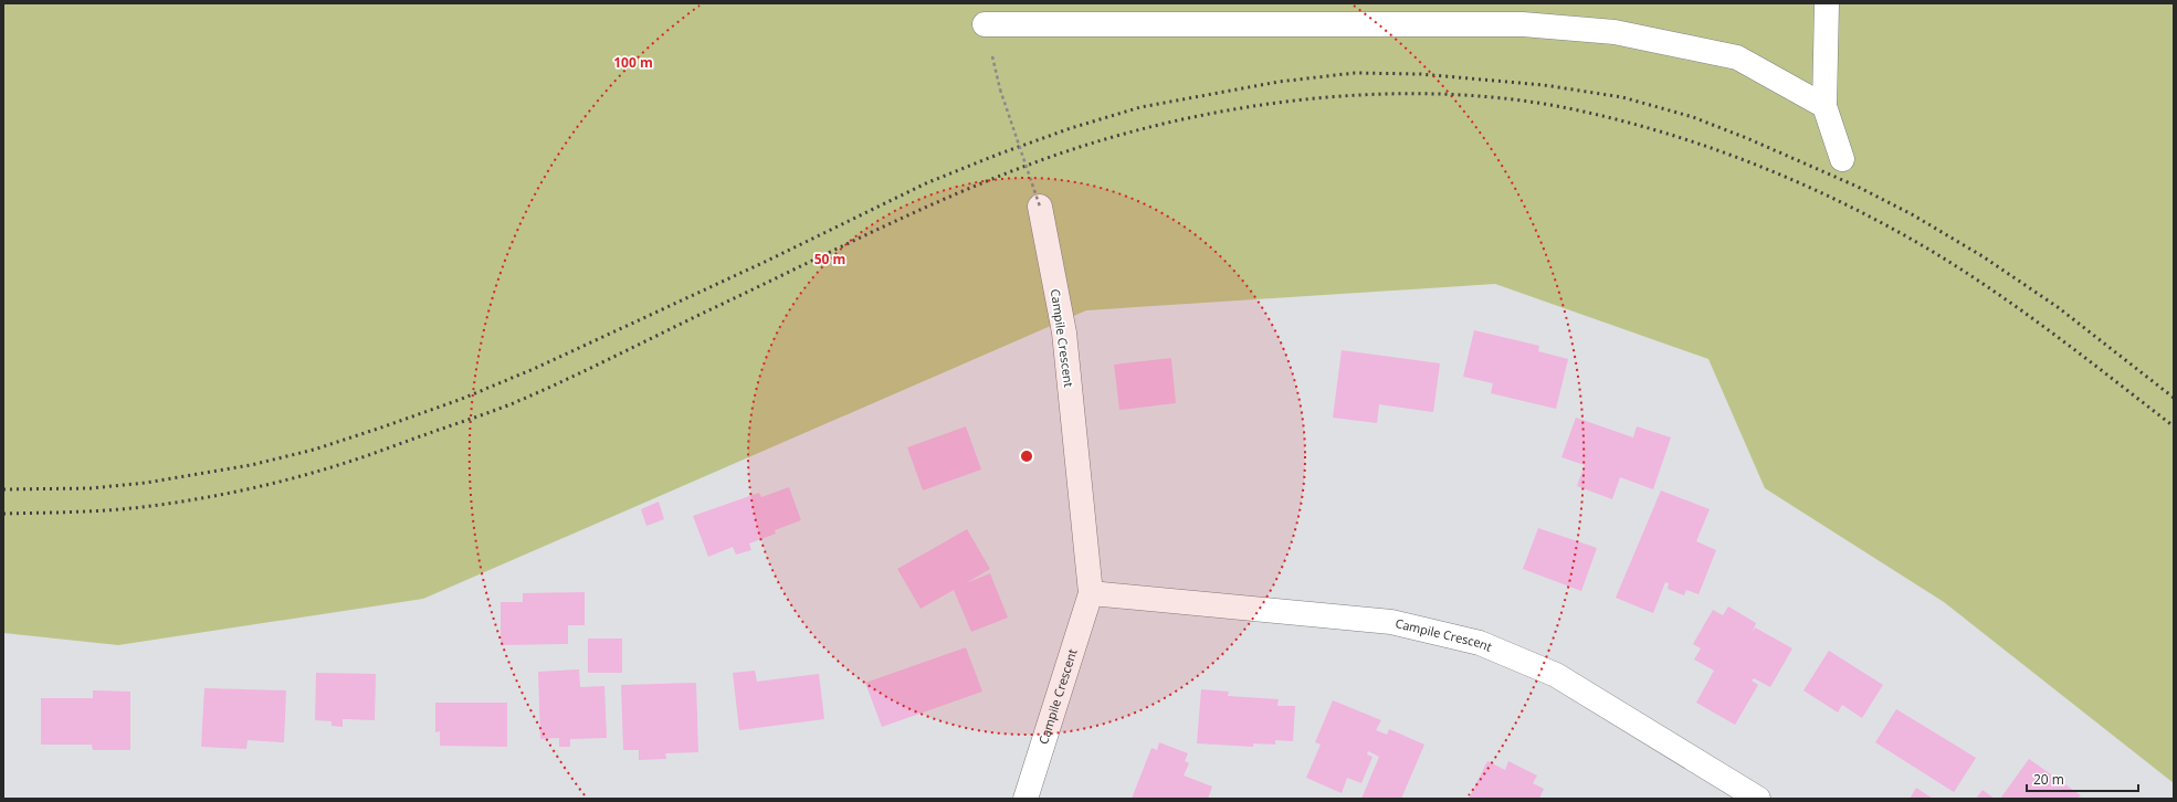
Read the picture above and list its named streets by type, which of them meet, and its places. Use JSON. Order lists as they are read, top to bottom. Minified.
{"streets":{"street":["Campile Crescent"]},"scale_bar":"20 m","rings":["100 m","50 m"]}
